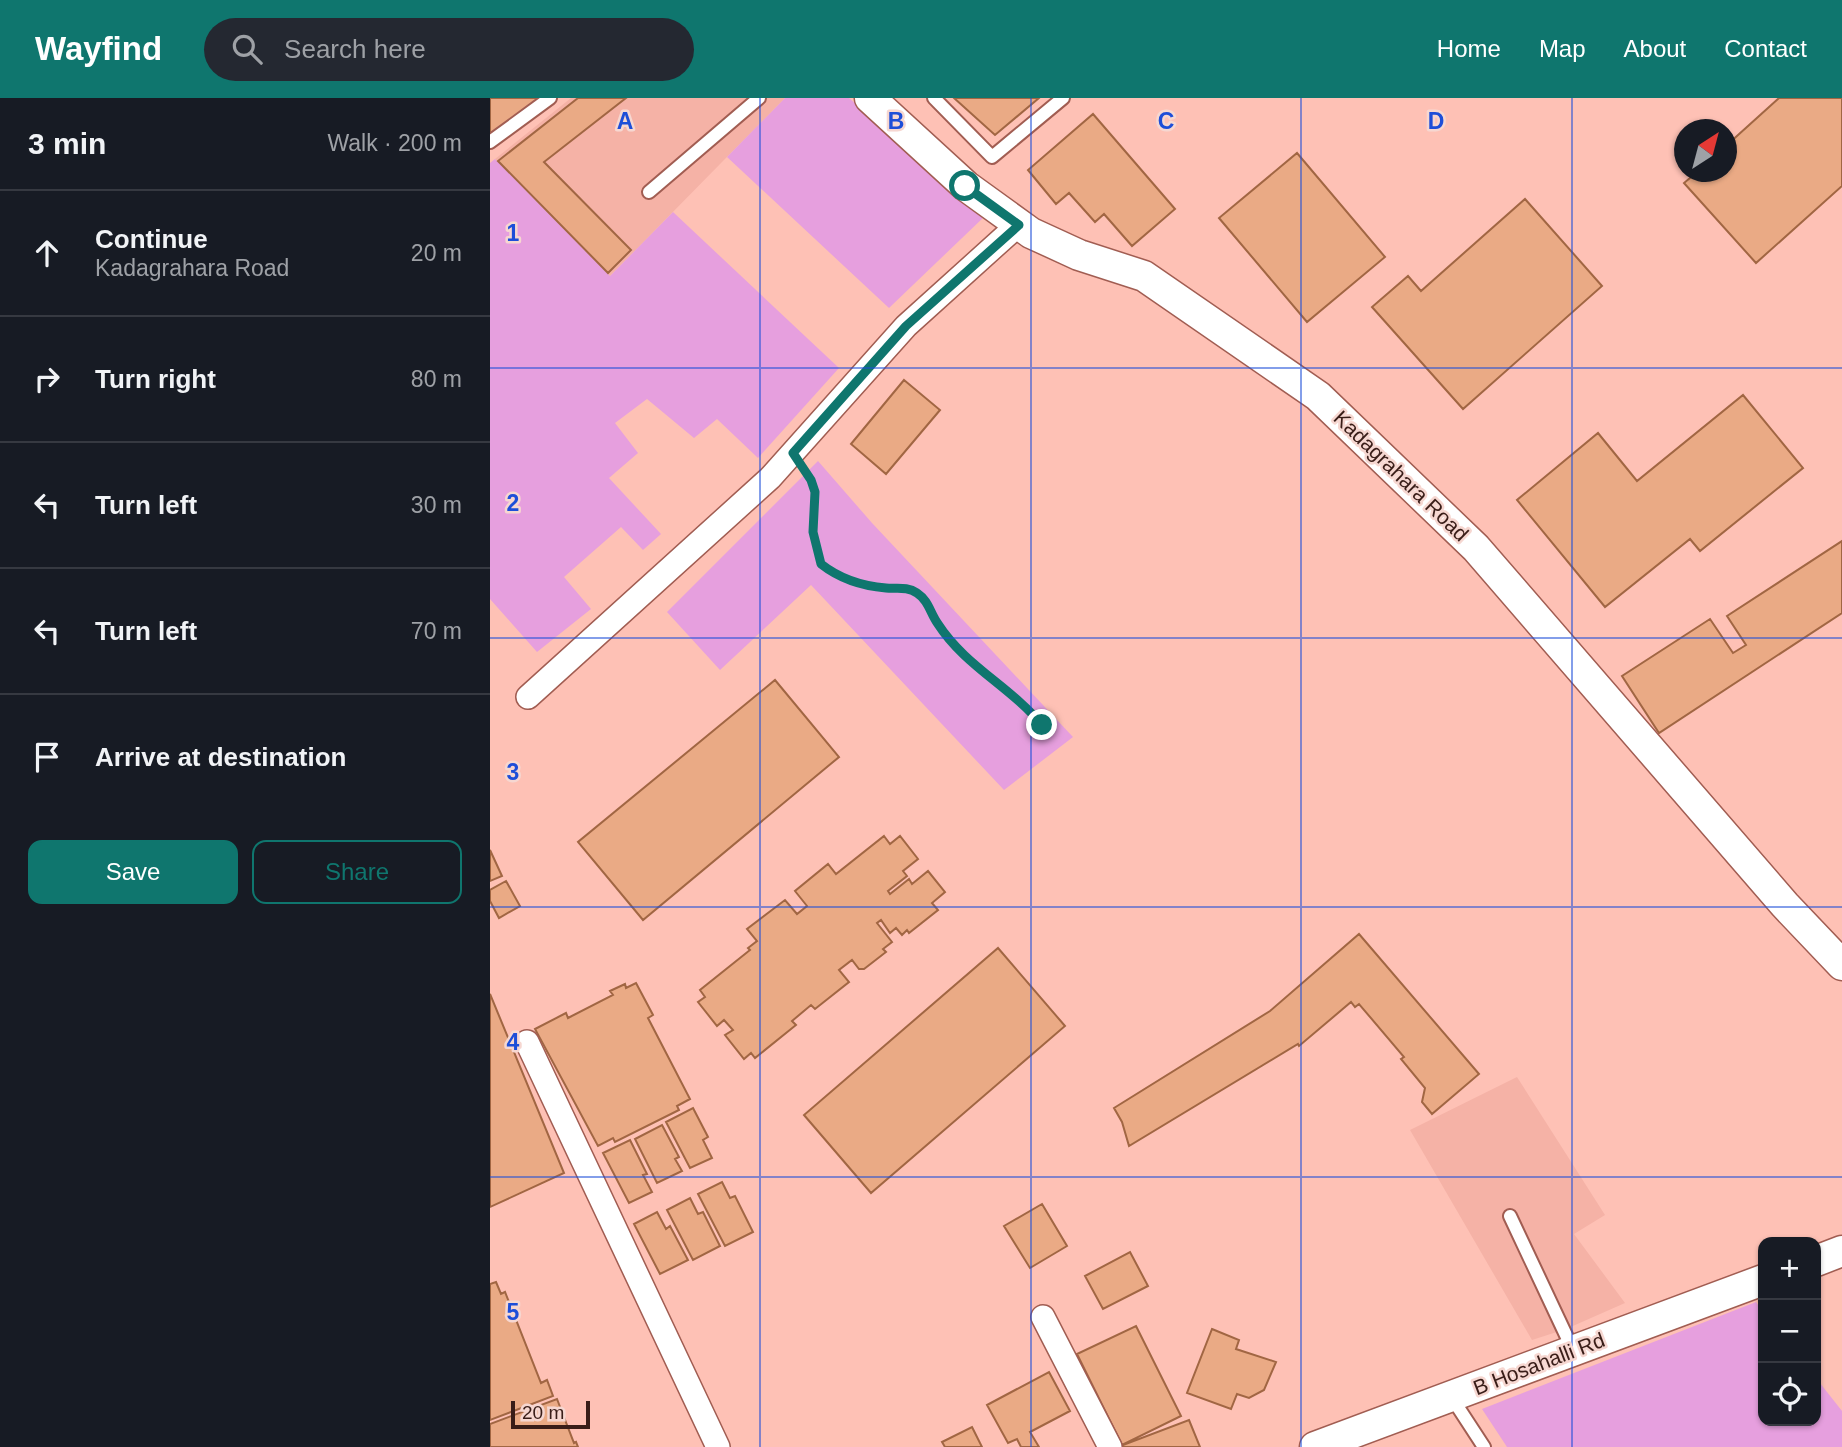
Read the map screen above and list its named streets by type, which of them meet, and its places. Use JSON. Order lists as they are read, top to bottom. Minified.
{"streets":{"street":["Kadagrahara Road","B Hosahalli Rd"]},"scale_bar":"20 m","north":"top right","page":{"header":"Wayfind","search":"Search here","nav":["Home","Map","About","Contact"],"heading":["3 min","Walk · 200 m"],"list":[["Continue","Kadagrahara Road","20 m"],["Turn right","80 m"],["Turn left","30 m"],["Turn left","70 m"],"Arrive at destination"],"buttons":["Save","Share"],"map_buttons":["+","−"],"scale":"20 m"},"grid":{"columns":["A","B","C","D"],"rows":["1","2","3","4","5"]}}
